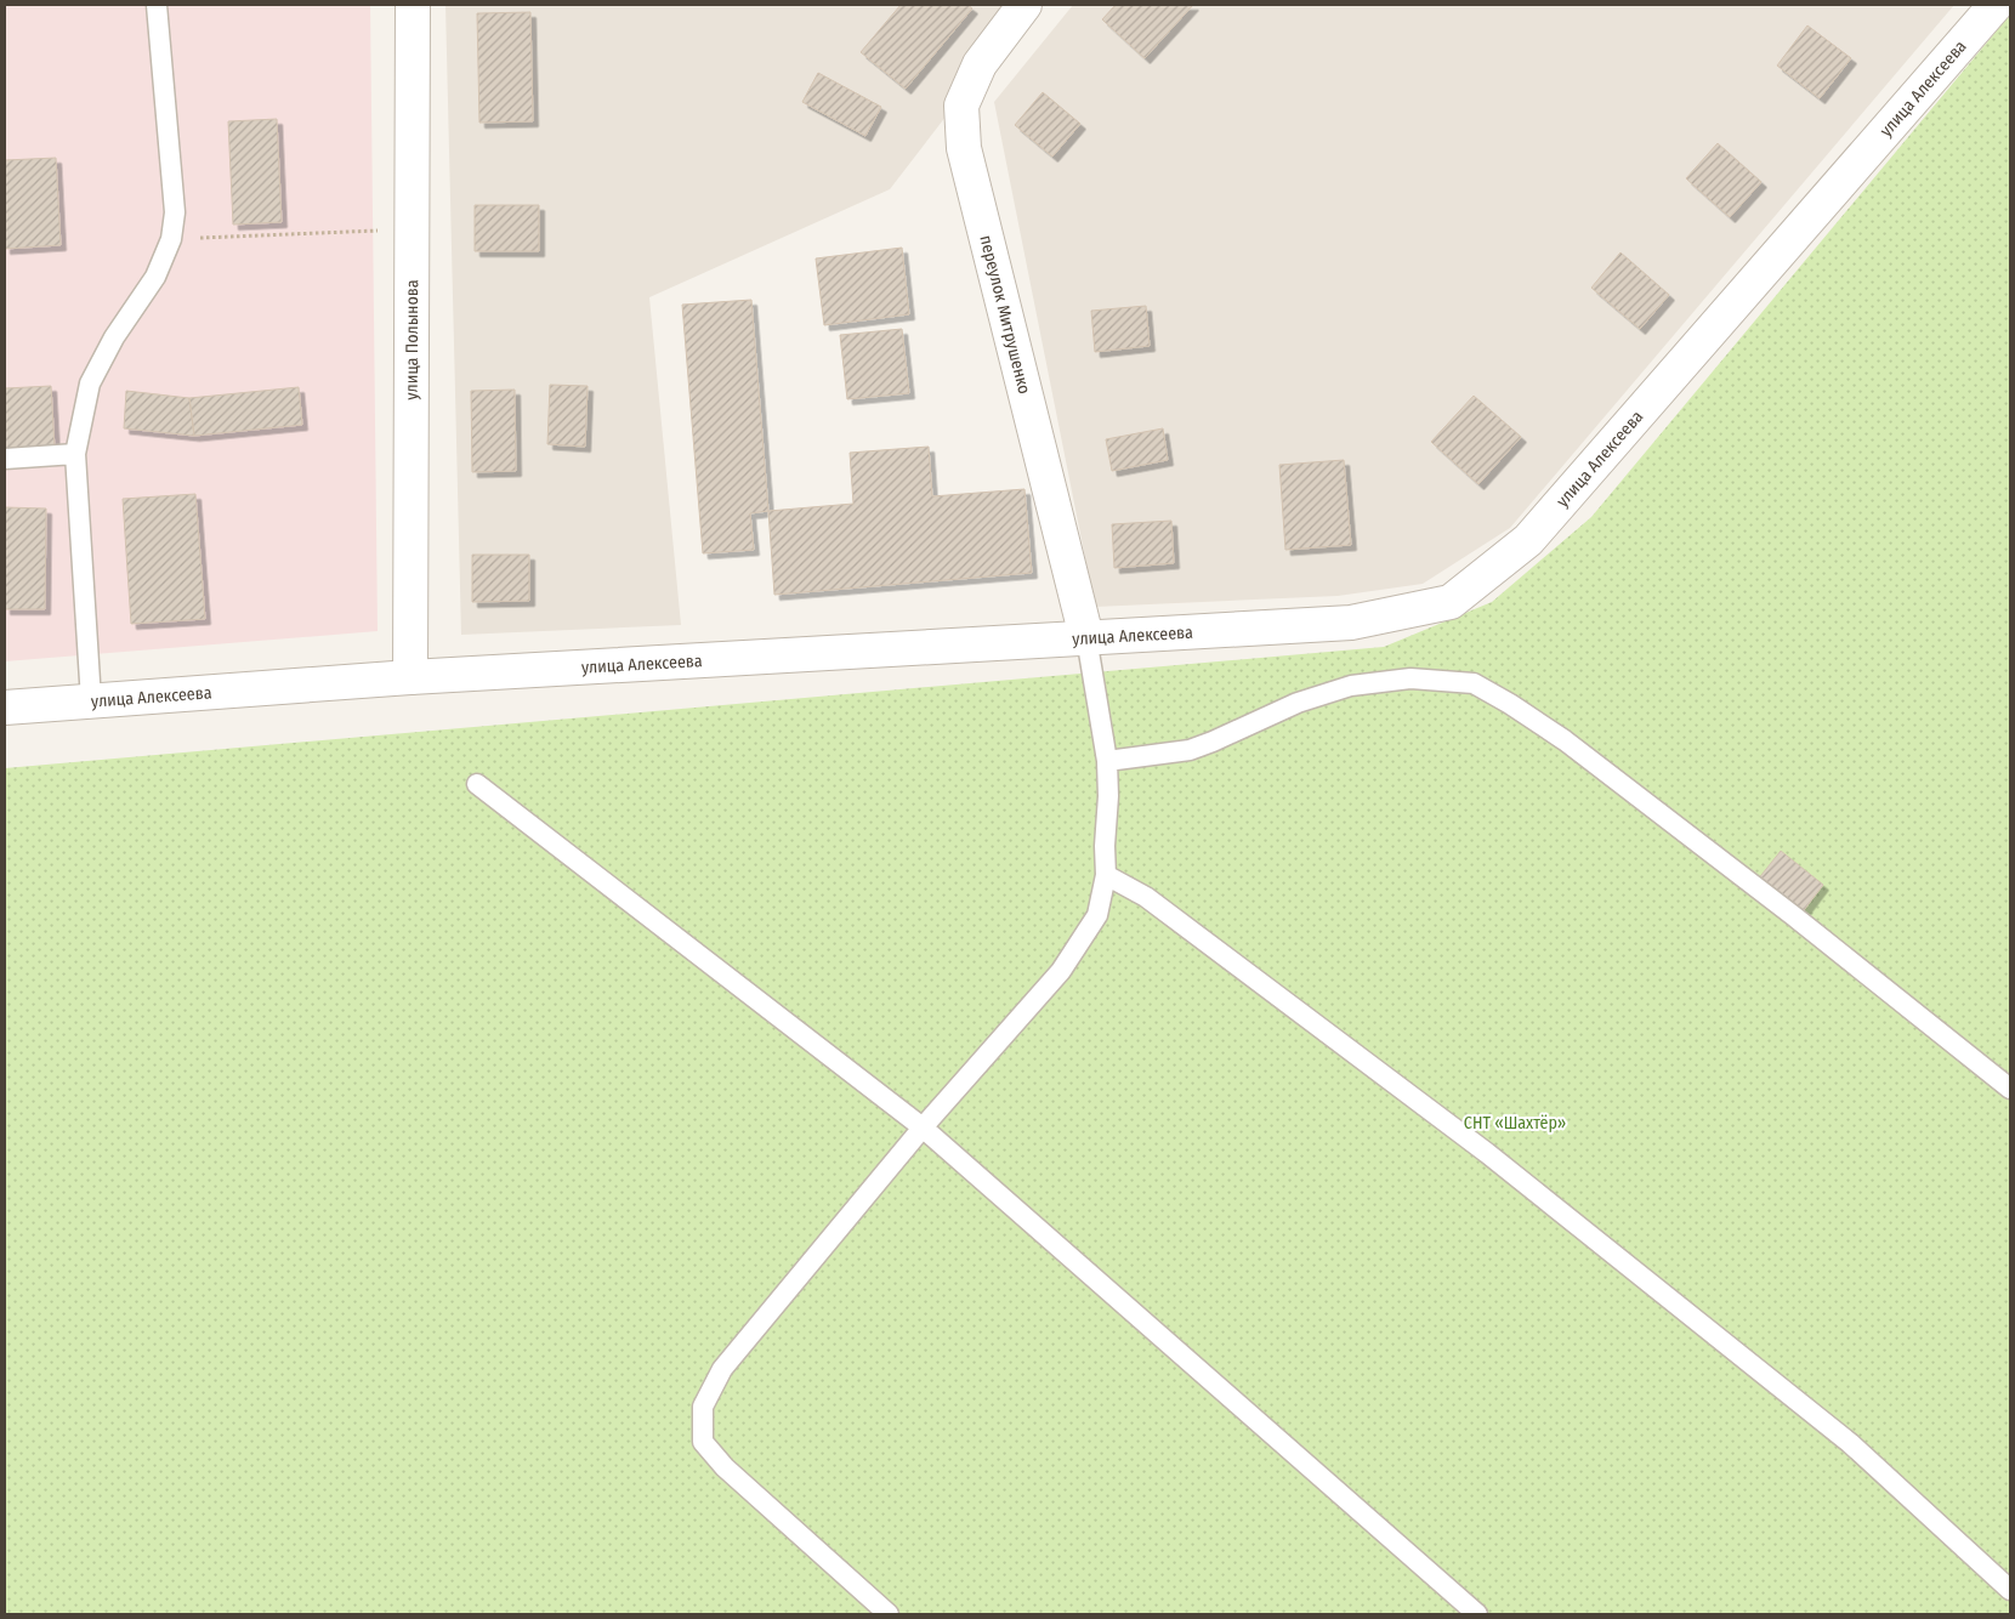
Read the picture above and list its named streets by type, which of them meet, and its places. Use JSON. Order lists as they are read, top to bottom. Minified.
{"streets":{"street":["улица Алексеева","переулок Митрушенко","улица Полынова"]},"crossings":[["улица Алексеева","переулок Митрушенко"],["улица Алексеева","улица Полынова"]],"parks":["СНТ «Шахтёр»"]}
